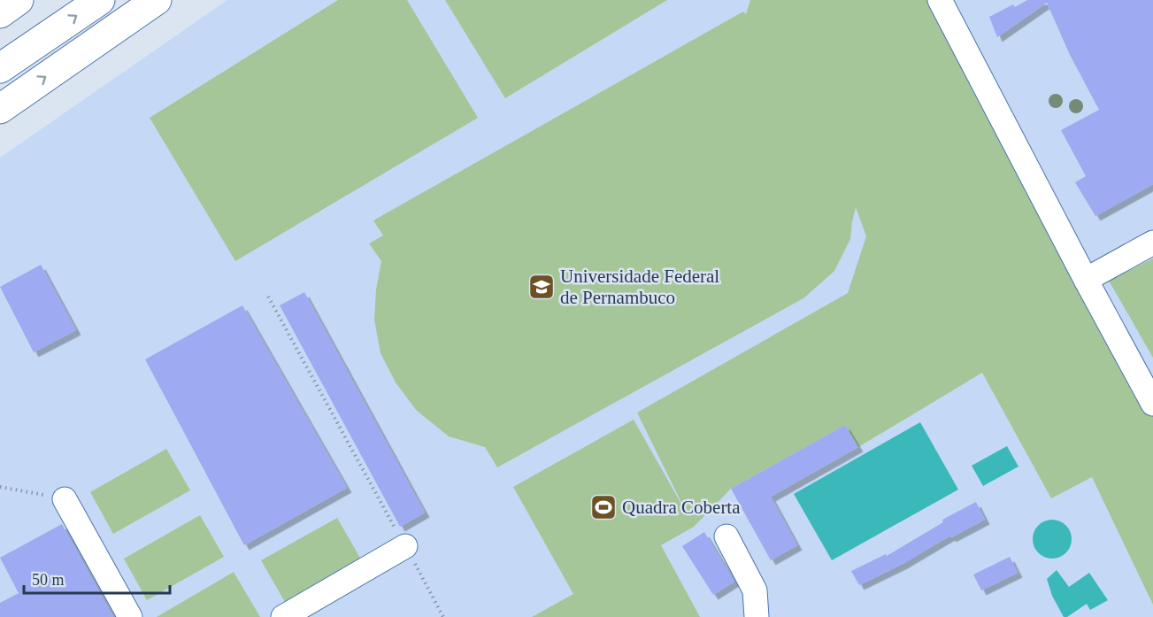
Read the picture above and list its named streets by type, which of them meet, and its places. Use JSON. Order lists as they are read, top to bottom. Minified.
{"places":{"school or university":["Universidade Federal de Pernambuco"],"sports":["Quadra Coberta"]},"scale_bar":"50 m"}
